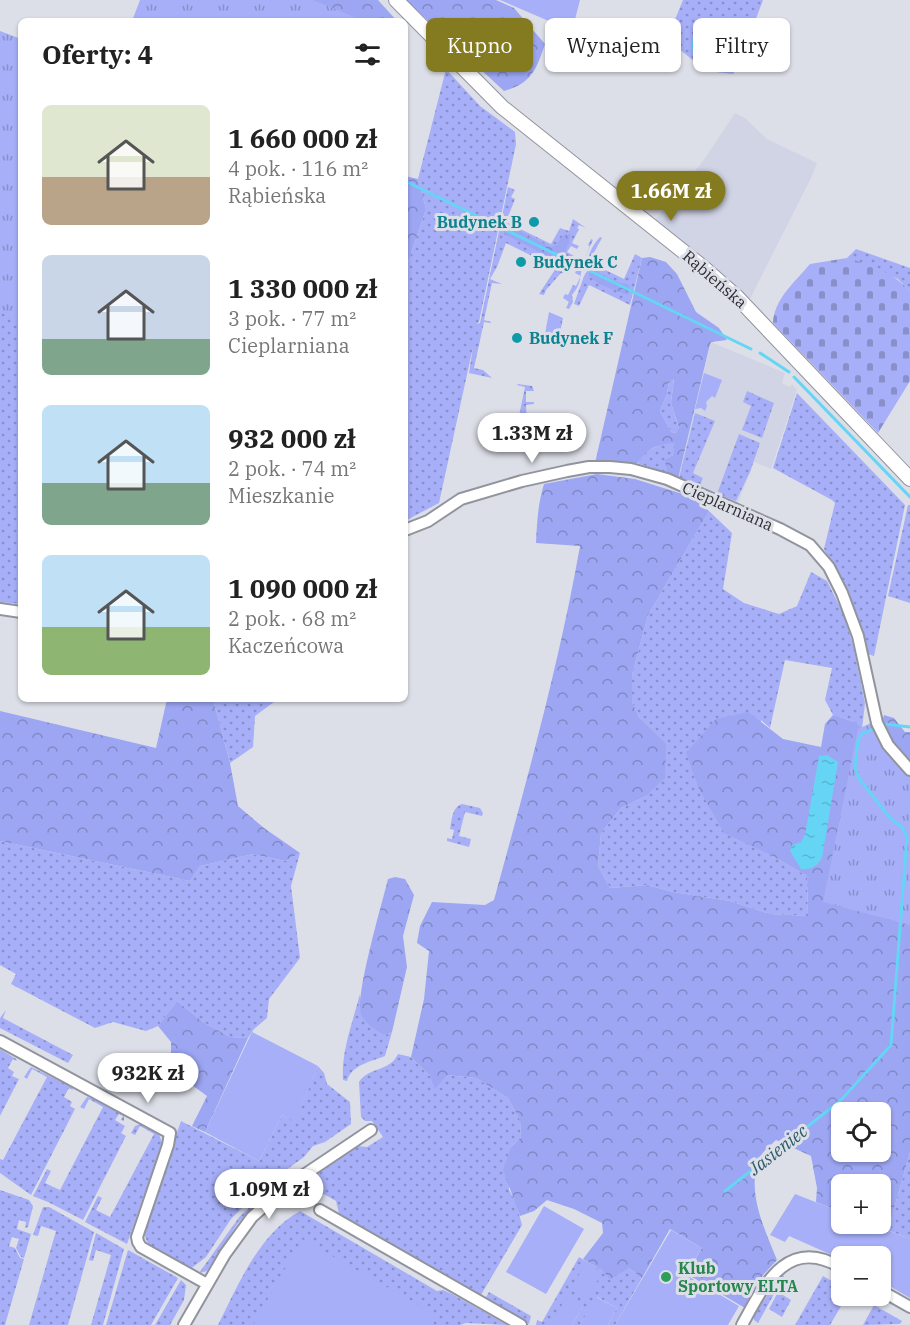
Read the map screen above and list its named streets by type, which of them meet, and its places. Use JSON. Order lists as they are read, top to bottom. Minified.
{"streets":{"street":["Rąbieńska","Cieplarniana"]},"water":["Jasieniec"],"places":["Budynek B","Budynek C","Budynek F","Klub Sportowy ELTA"],"page":{"chip":["Kupno","Wynajem","Filtry"],"heading":"Oferty: 4","list":[{"name":"1 660 000 zł","note":"4 pok. · 116 m² · Rąbieńska"},{"name":"1 330 000 zł","note":"3 pok. · 77 m² · Cieplarniana"},{"name":"932 000 zł","note":"2 pok. · 74 m² · Mieszkanie"},{"name":"1 090 000 zł","note":"2 pok. · 68 m² · Kaczeńcowa"}],"price":["1.66M zł","1.33M zł","932K zł","1.09M zł"],"map_buttons":["+","−"]}}
